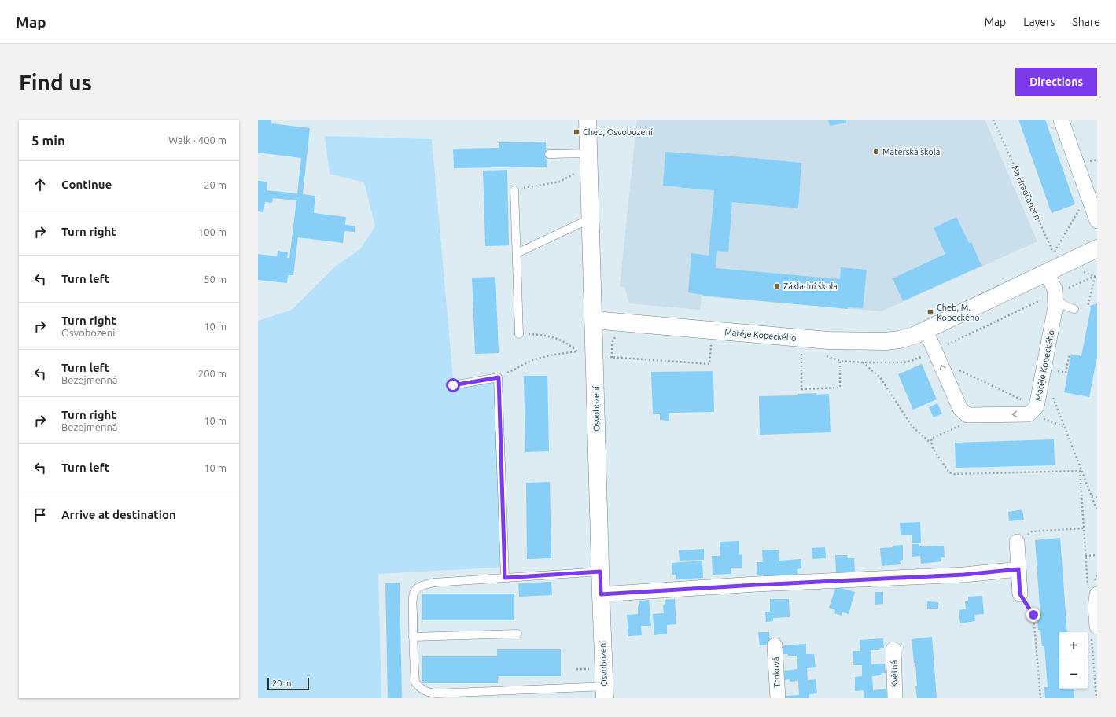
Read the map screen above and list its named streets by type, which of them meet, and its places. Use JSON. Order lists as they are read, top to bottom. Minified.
{"streets":{"street":["Matěje Kopeckého","Osvobození","Trnková","Květná"],"path":["Na Hradčanech"]},"crossings":[["Matěje Kopeckého","Osvobození"]],"places":{"transit":["Cheb, Osvobození","Cheb, M. Kopeckého"],"other":["Mateřská škola","Základní škola"]},"scale_bar":"20 m","page":{"header":"Map","nav":["Map","Layers","Share"],"buttons":"Directions","title":"Find us","heading":["5 min","Walk · 400 m"],"list":[["Continue","20 m"],["Turn right","100 m"],["Turn left","50 m"],["Turn right","Osvobození","10 m"],["Turn left","Bezejmenná","200 m"],["Turn right","Bezejmenná","10 m"],["Turn left","10 m"],"Arrive at destination"],"map_buttons":["+","−"],"scale":"20 m"}}
